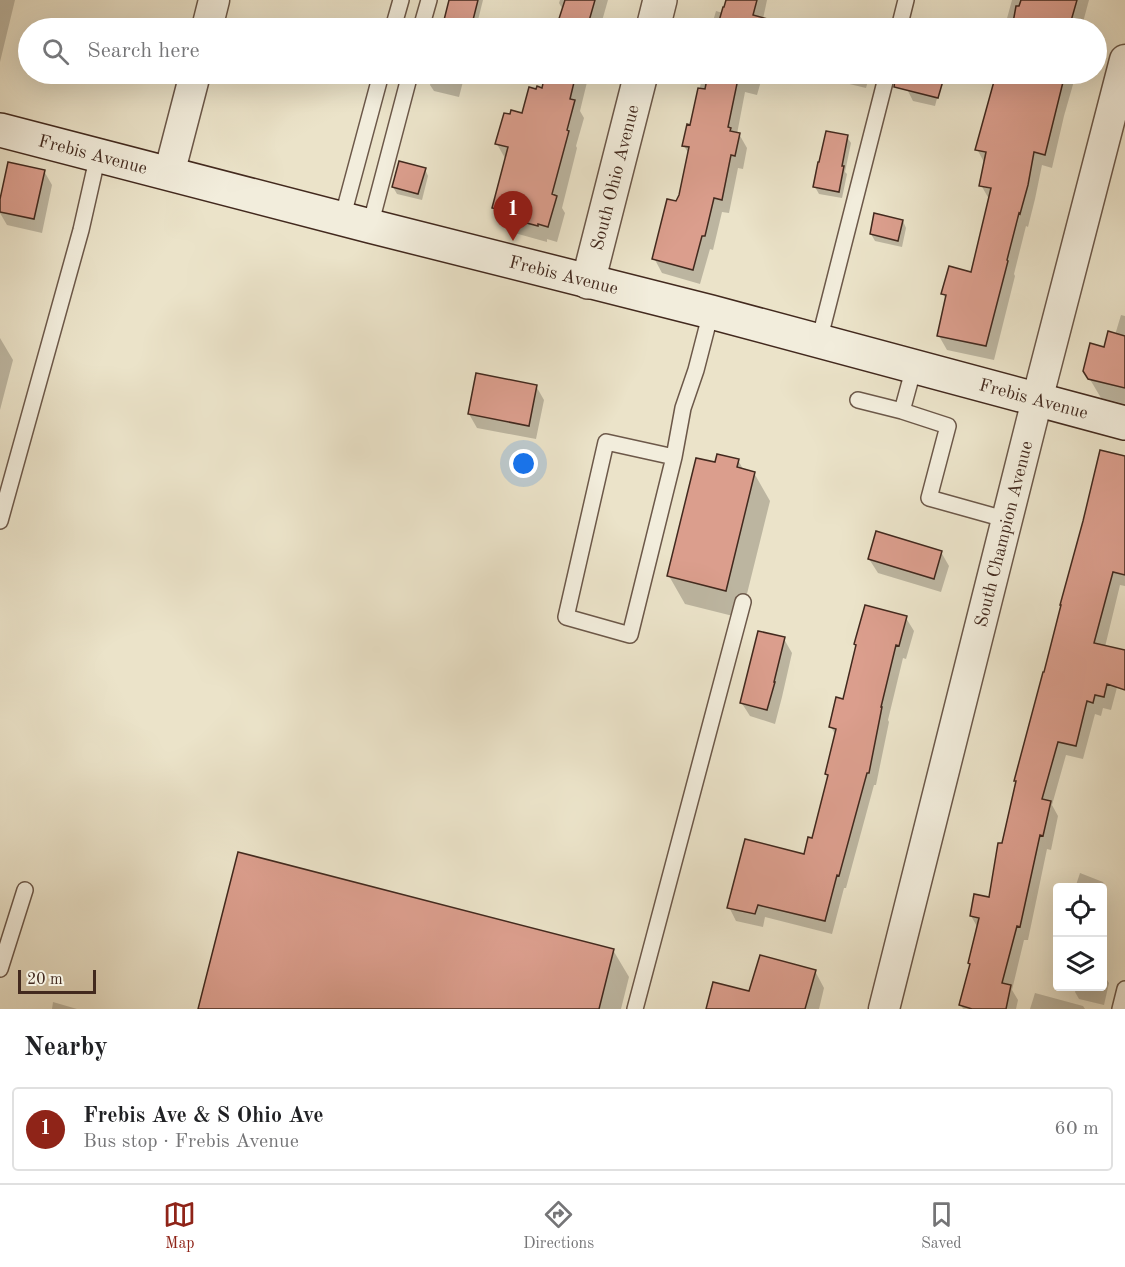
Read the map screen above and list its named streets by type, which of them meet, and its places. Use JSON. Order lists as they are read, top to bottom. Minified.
{"streets":{"main road":["Frebis Avenue","South Ohio Avenue"],"street":["South Champion Avenue"]},"crossings":[["Frebis Avenue","South Ohio Avenue"],["Frebis Avenue","South Champion Avenue"]],"scale_bar":"20 m","page":{"search":"Search here","pins":"1","scale":"20 m","heading":"Nearby","list":[{"mark":"1","name":"Frebis Ave & S Ohio Ave","note":"Bus stop · Frebis Avenue","value":"60 m"}],"nav":["Map","Directions","Saved"]}}
